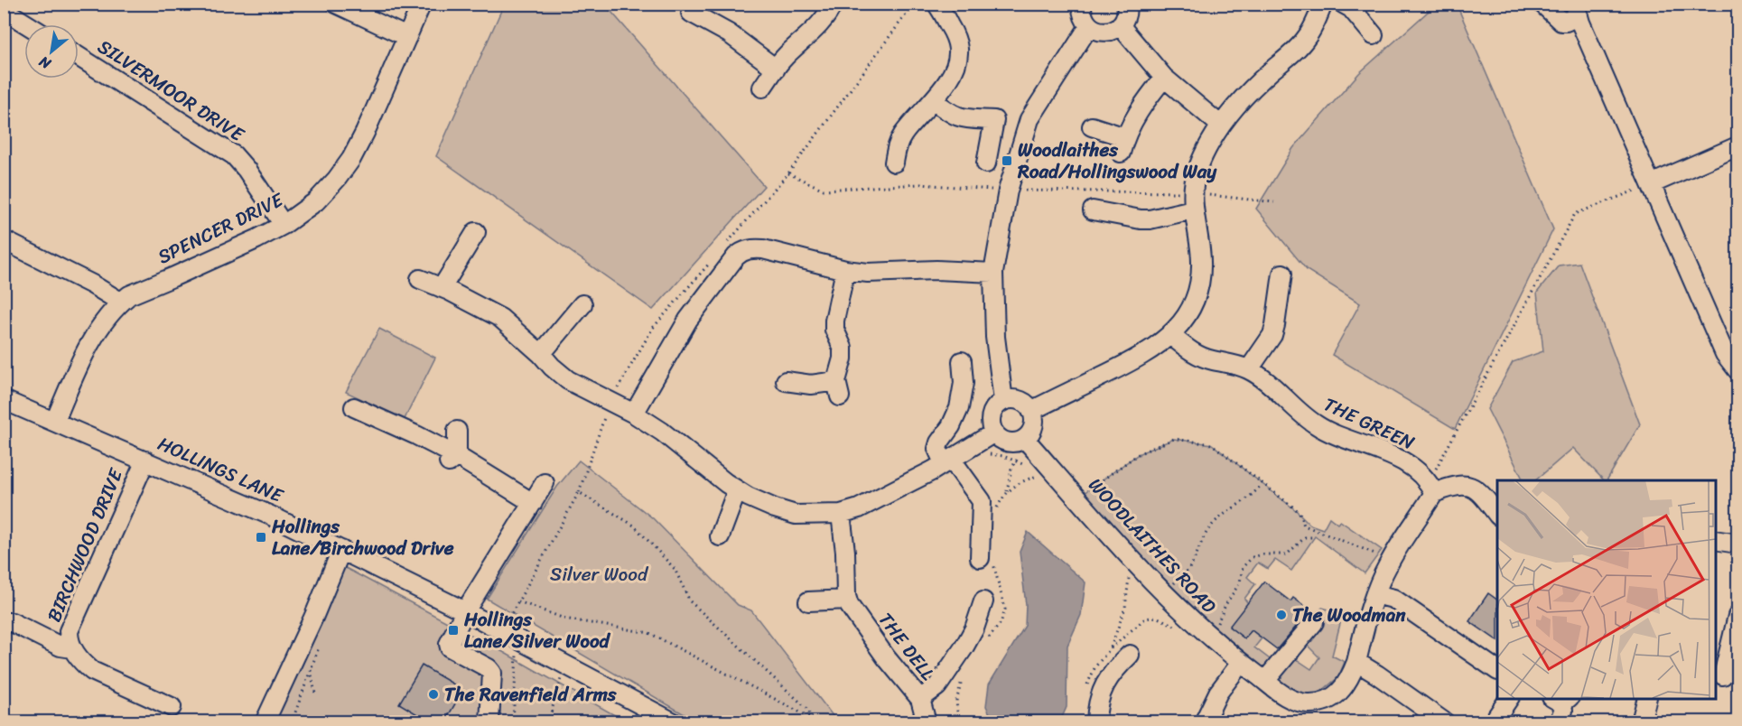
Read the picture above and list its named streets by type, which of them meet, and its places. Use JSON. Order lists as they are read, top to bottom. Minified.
{"streets":{"street":["SILVERMOOR DRIVE","SPENCER DRIVE","THE GREEN","HOLLINGS LANE","BIRCHWOOD DRIVE","WOODLAITHES ROAD","THE DELL"]},"crossings":[["SILVERMOOR DRIVE","SPENCER DRIVE"],["SPENCER DRIVE","HOLLINGS LANE"],["THE GREEN","WOODLAITHES ROAD"],["HOLLINGS LANE","BIRCHWOOD DRIVE"]],"parks":["Silver Wood"],"places":{"transit":["Woodlaithes Road/Hollingswood Way","Hollings Lane/Birchwood Drive","Hollings Lane/Silver Wood"],"other":["The Woodman","The Ravenfield Arms"]},"north":"bottom left"}
